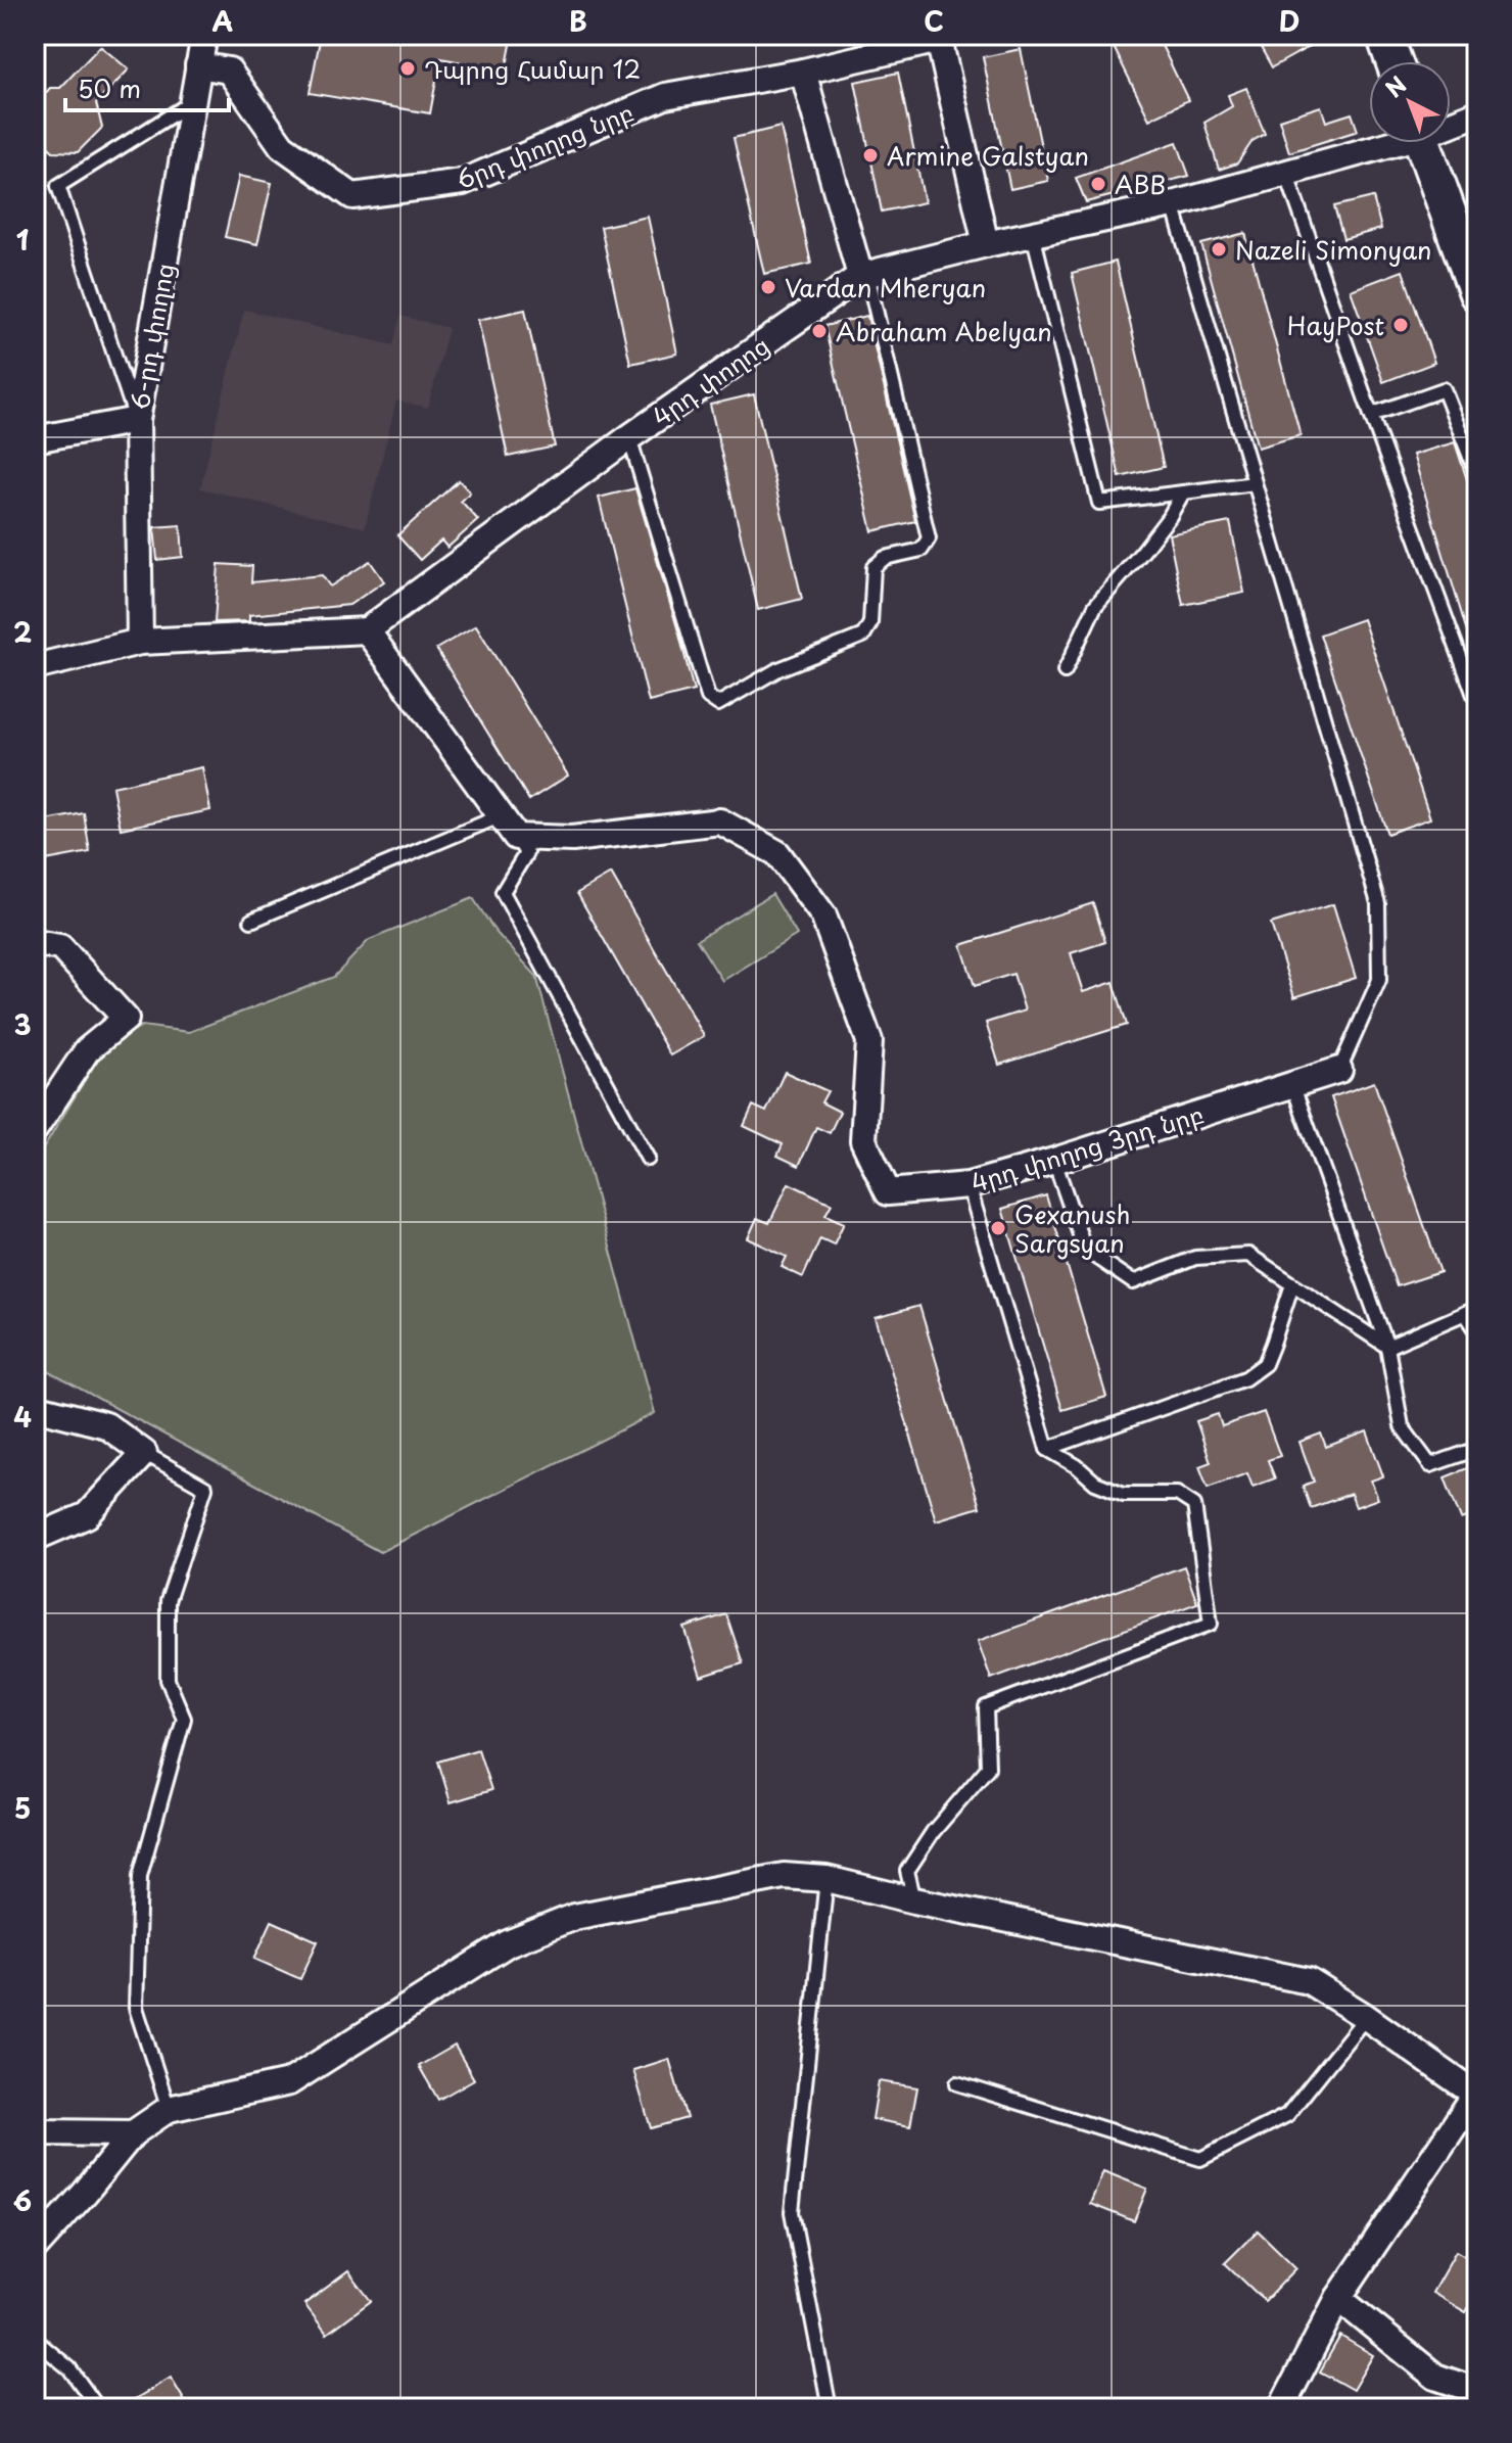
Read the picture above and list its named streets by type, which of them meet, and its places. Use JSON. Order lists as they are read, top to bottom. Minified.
{"streets":{"street":["6րդ փողոց նրբ","6-րդ փողոց","4րդ փողոց","4րդ փողոց 3րդ նրբ"]},"crossings":[["6րդ փողոց նրբ","6-րդ փողոց"]],"places":["Դպրոց Համար 12","Armine Galstyan","ABB","Nazeli Simonyan","Vardan Mheryan","HayPost","Abraham Abelyan","Gexanush Sargsyan"],"scale_bar":"50 m","north":"top left","grid":{"columns":["A","B","C","D"],"rows":["1","2","3","4","5","6"]}}
